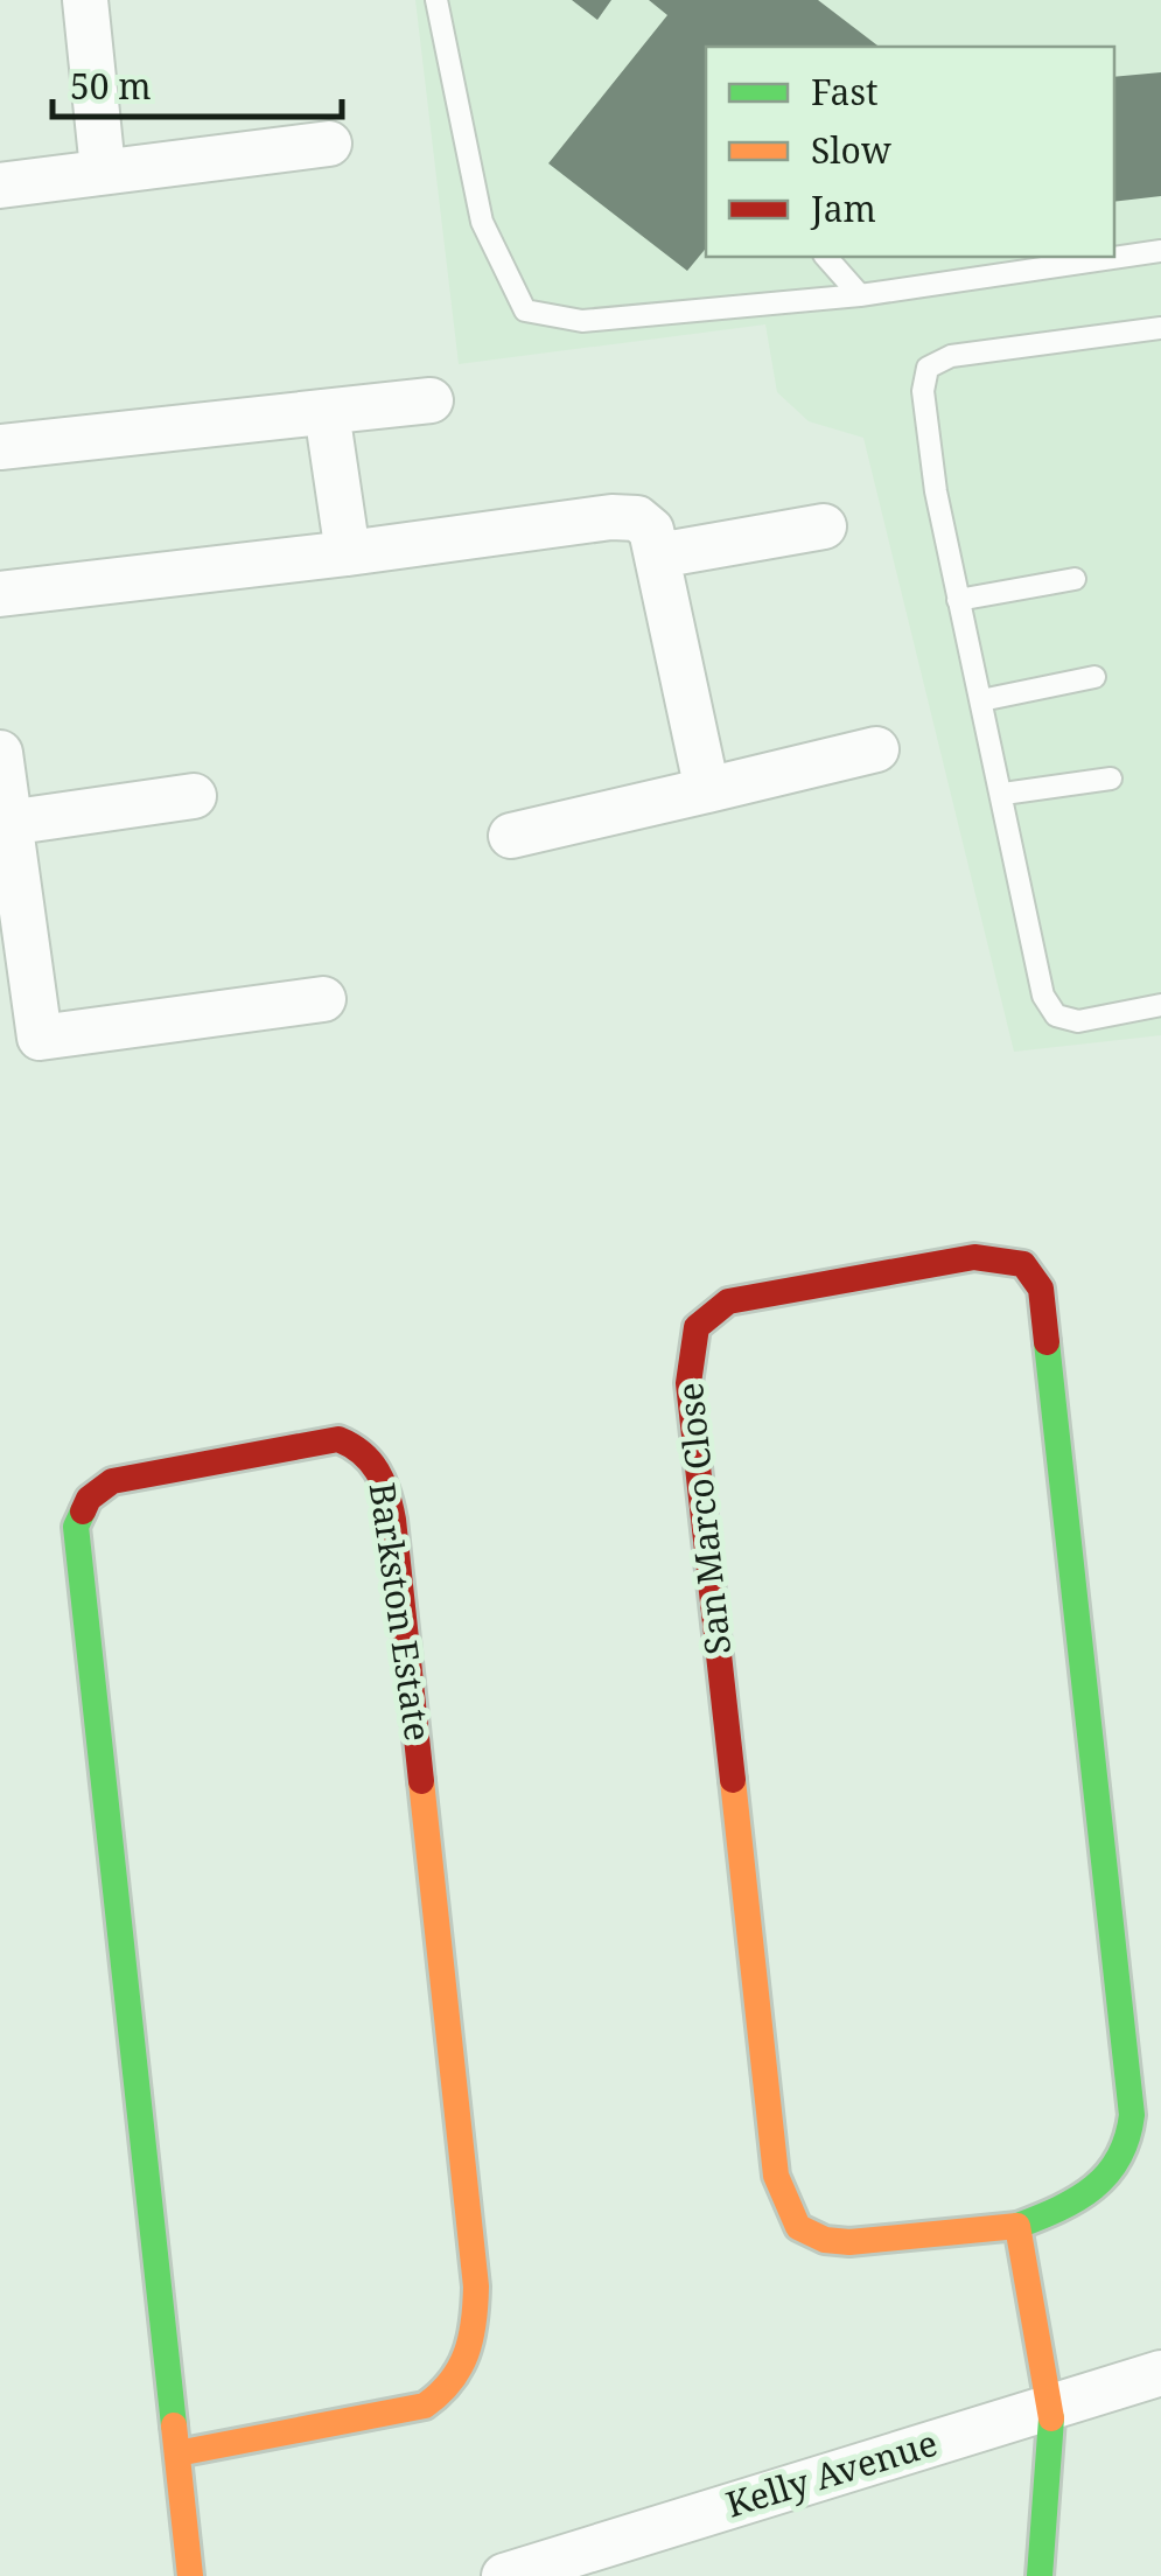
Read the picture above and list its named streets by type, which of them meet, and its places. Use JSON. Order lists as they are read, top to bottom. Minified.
{"streets":{"street":["San Marco Close","Barkston Estate","Kelly Avenue"]},"legend":["Fast","Slow","Jam"],"scale_bar":"50 m"}
